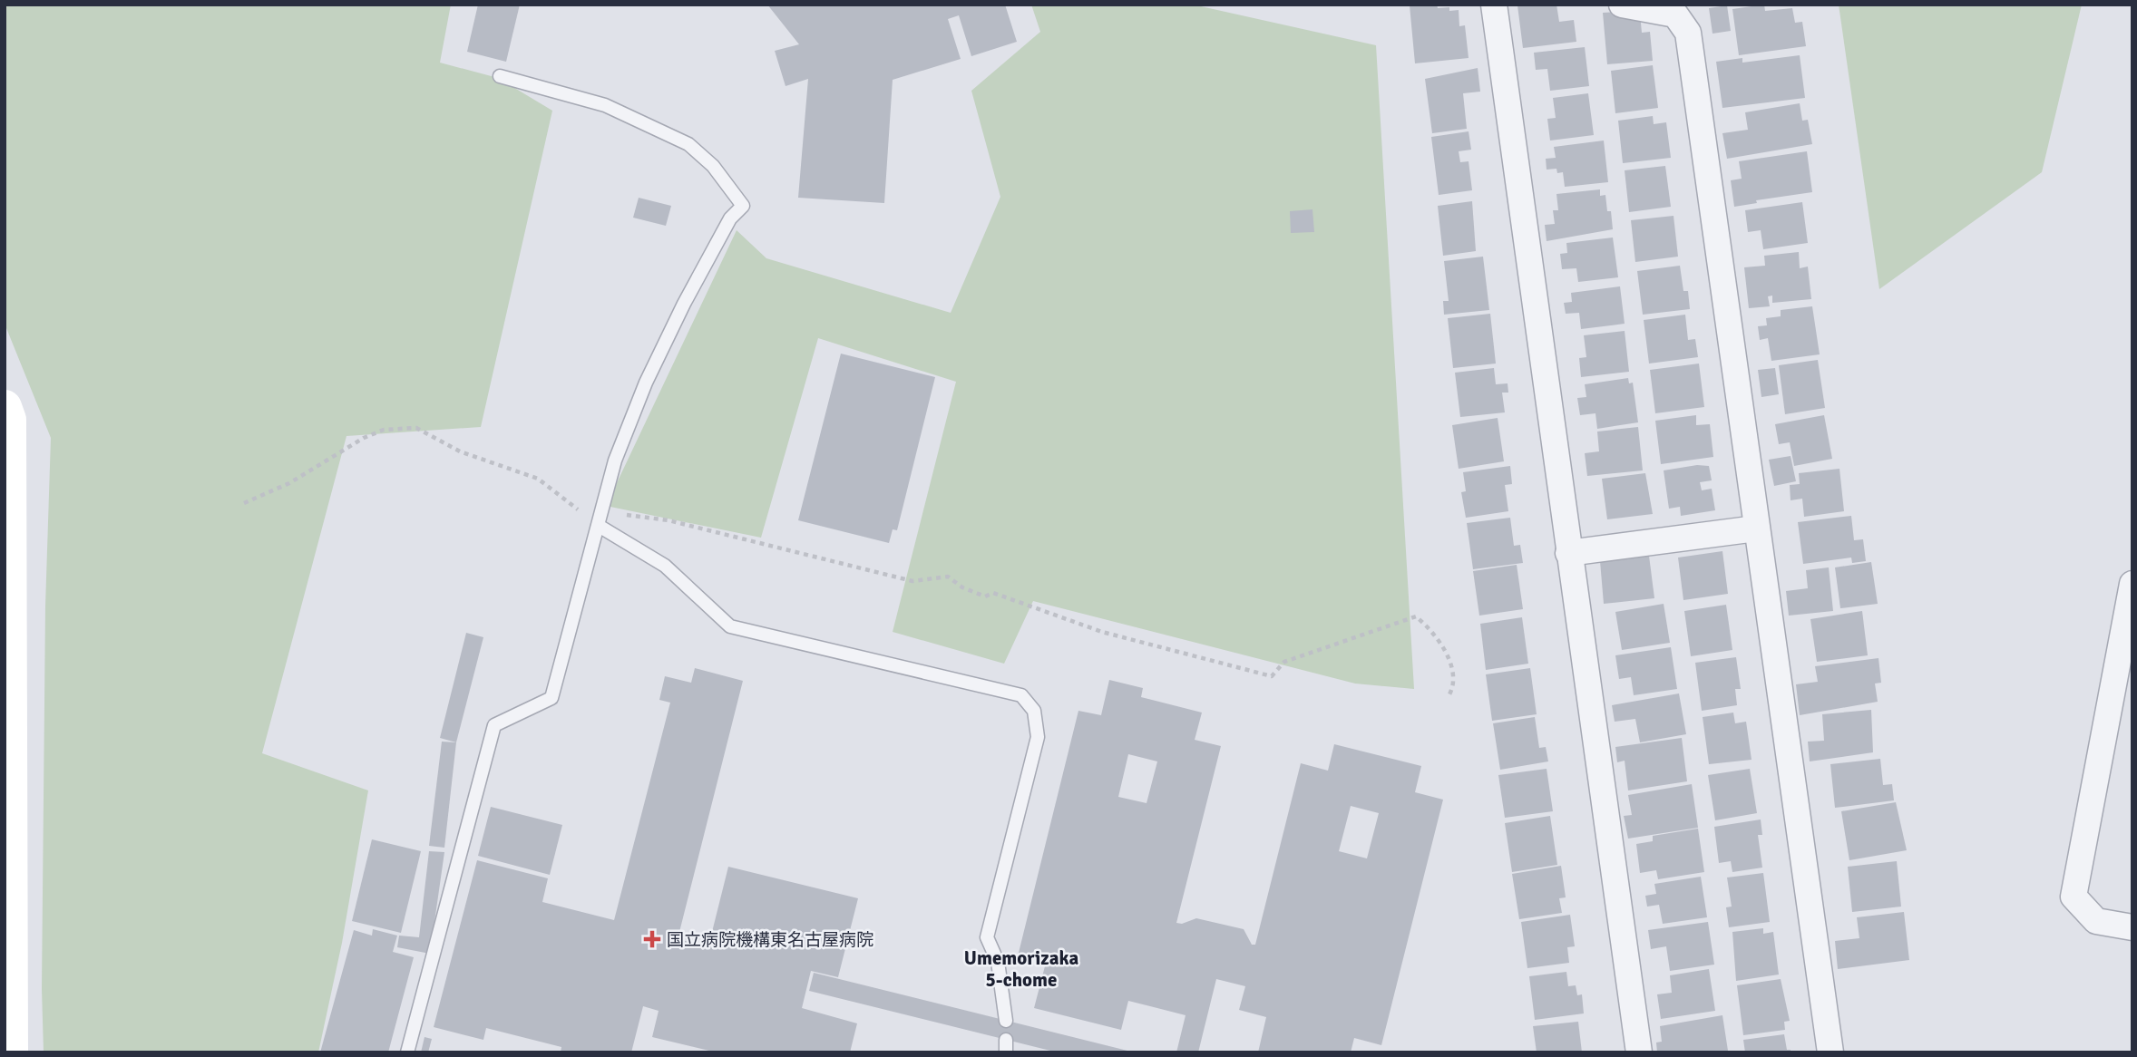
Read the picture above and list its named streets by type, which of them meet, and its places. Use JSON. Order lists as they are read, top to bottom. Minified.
{"districts":["Umemorizaka 5-chome"],"places":{"health":["国立病院機構東名古屋病院"]}}
